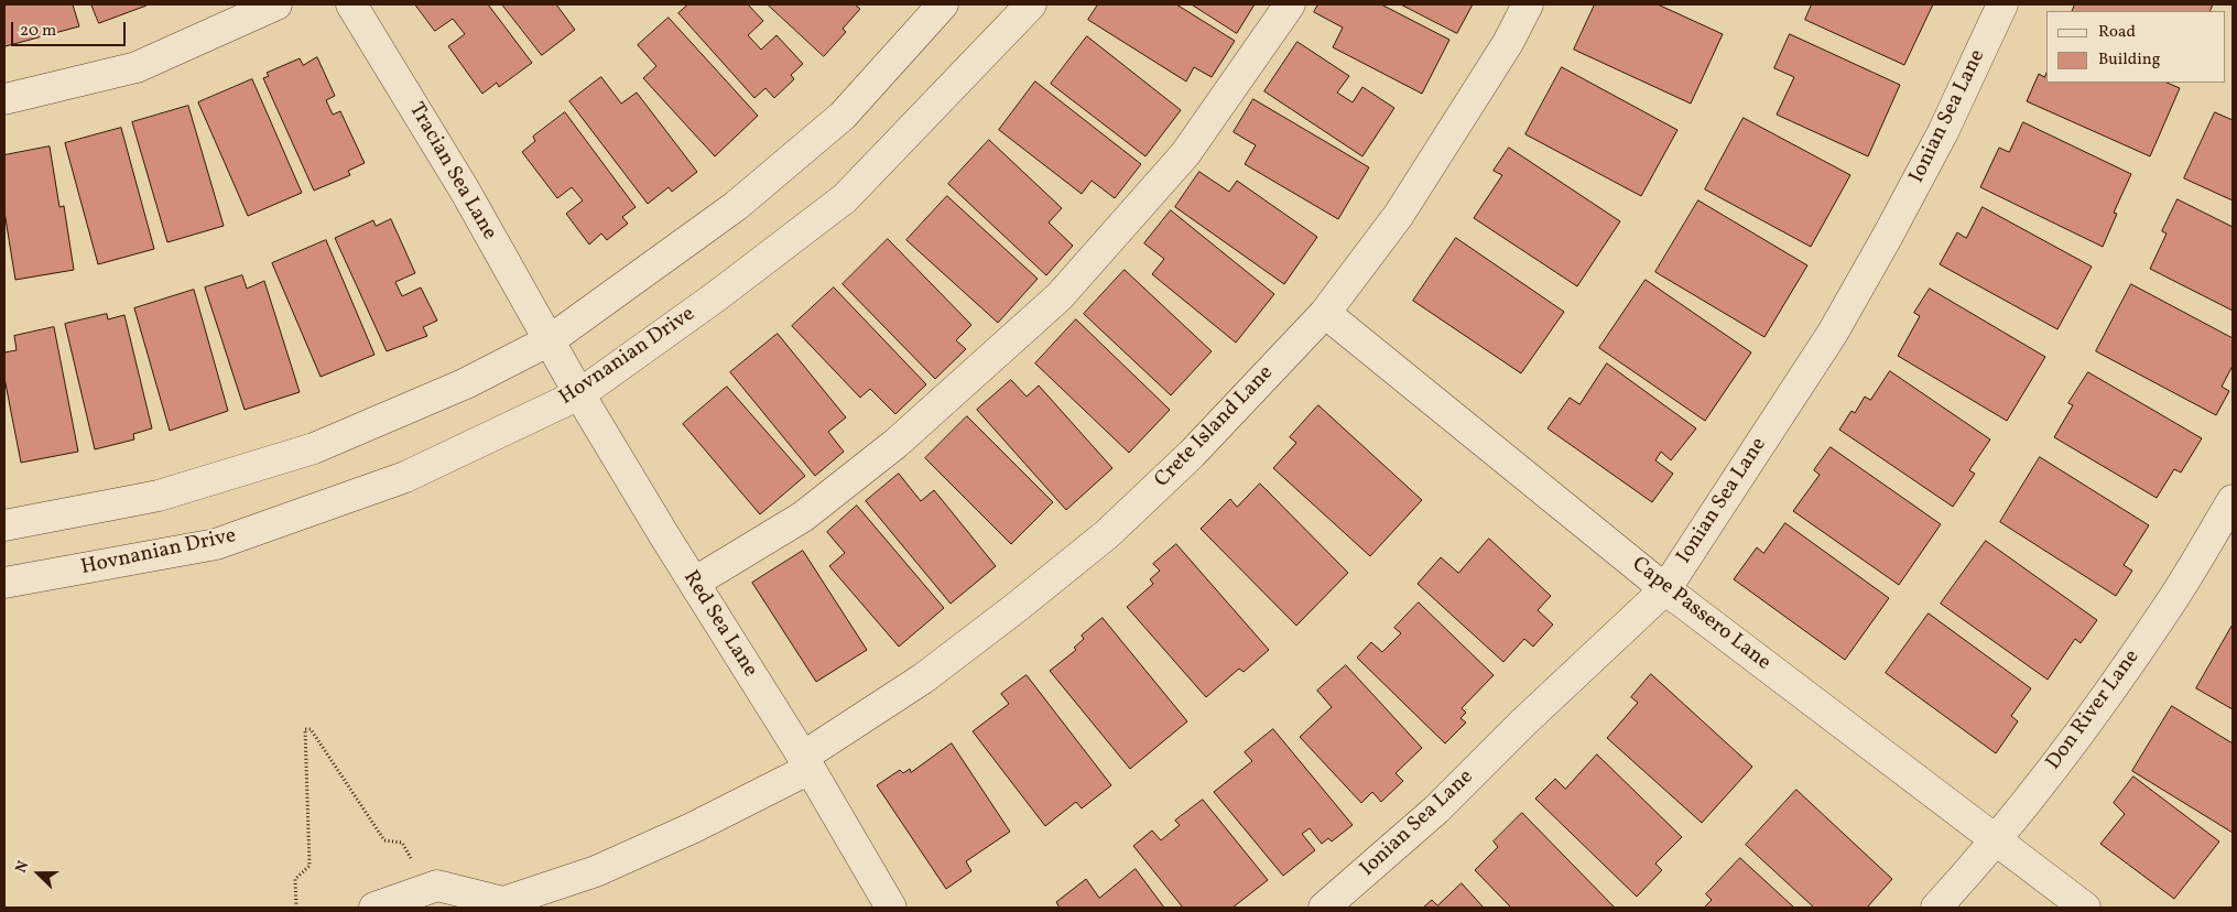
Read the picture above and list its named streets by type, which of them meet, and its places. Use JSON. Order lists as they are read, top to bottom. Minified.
{"streets":{"street":["Ionian Sea Lane","Tracian Sea Lane","Hovnanian Drive","Crete Island Lane","Cape Passero Lane","Red Sea Lane","Don River Lane"]},"crossings":[["Ionian Sea Lane","Cape Passero Lane"],["Tracian Sea Lane","Red Sea Lane"],["Hovnanian Drive","Red Sea Lane"],["Crete Island Lane","Cape Passero Lane"],["Crete Island Lane","Red Sea Lane"],["Cape Passero Lane","Don River Lane"]],"legend":["Road","Building"],"scale_bar":"20 m","north":"left"}
